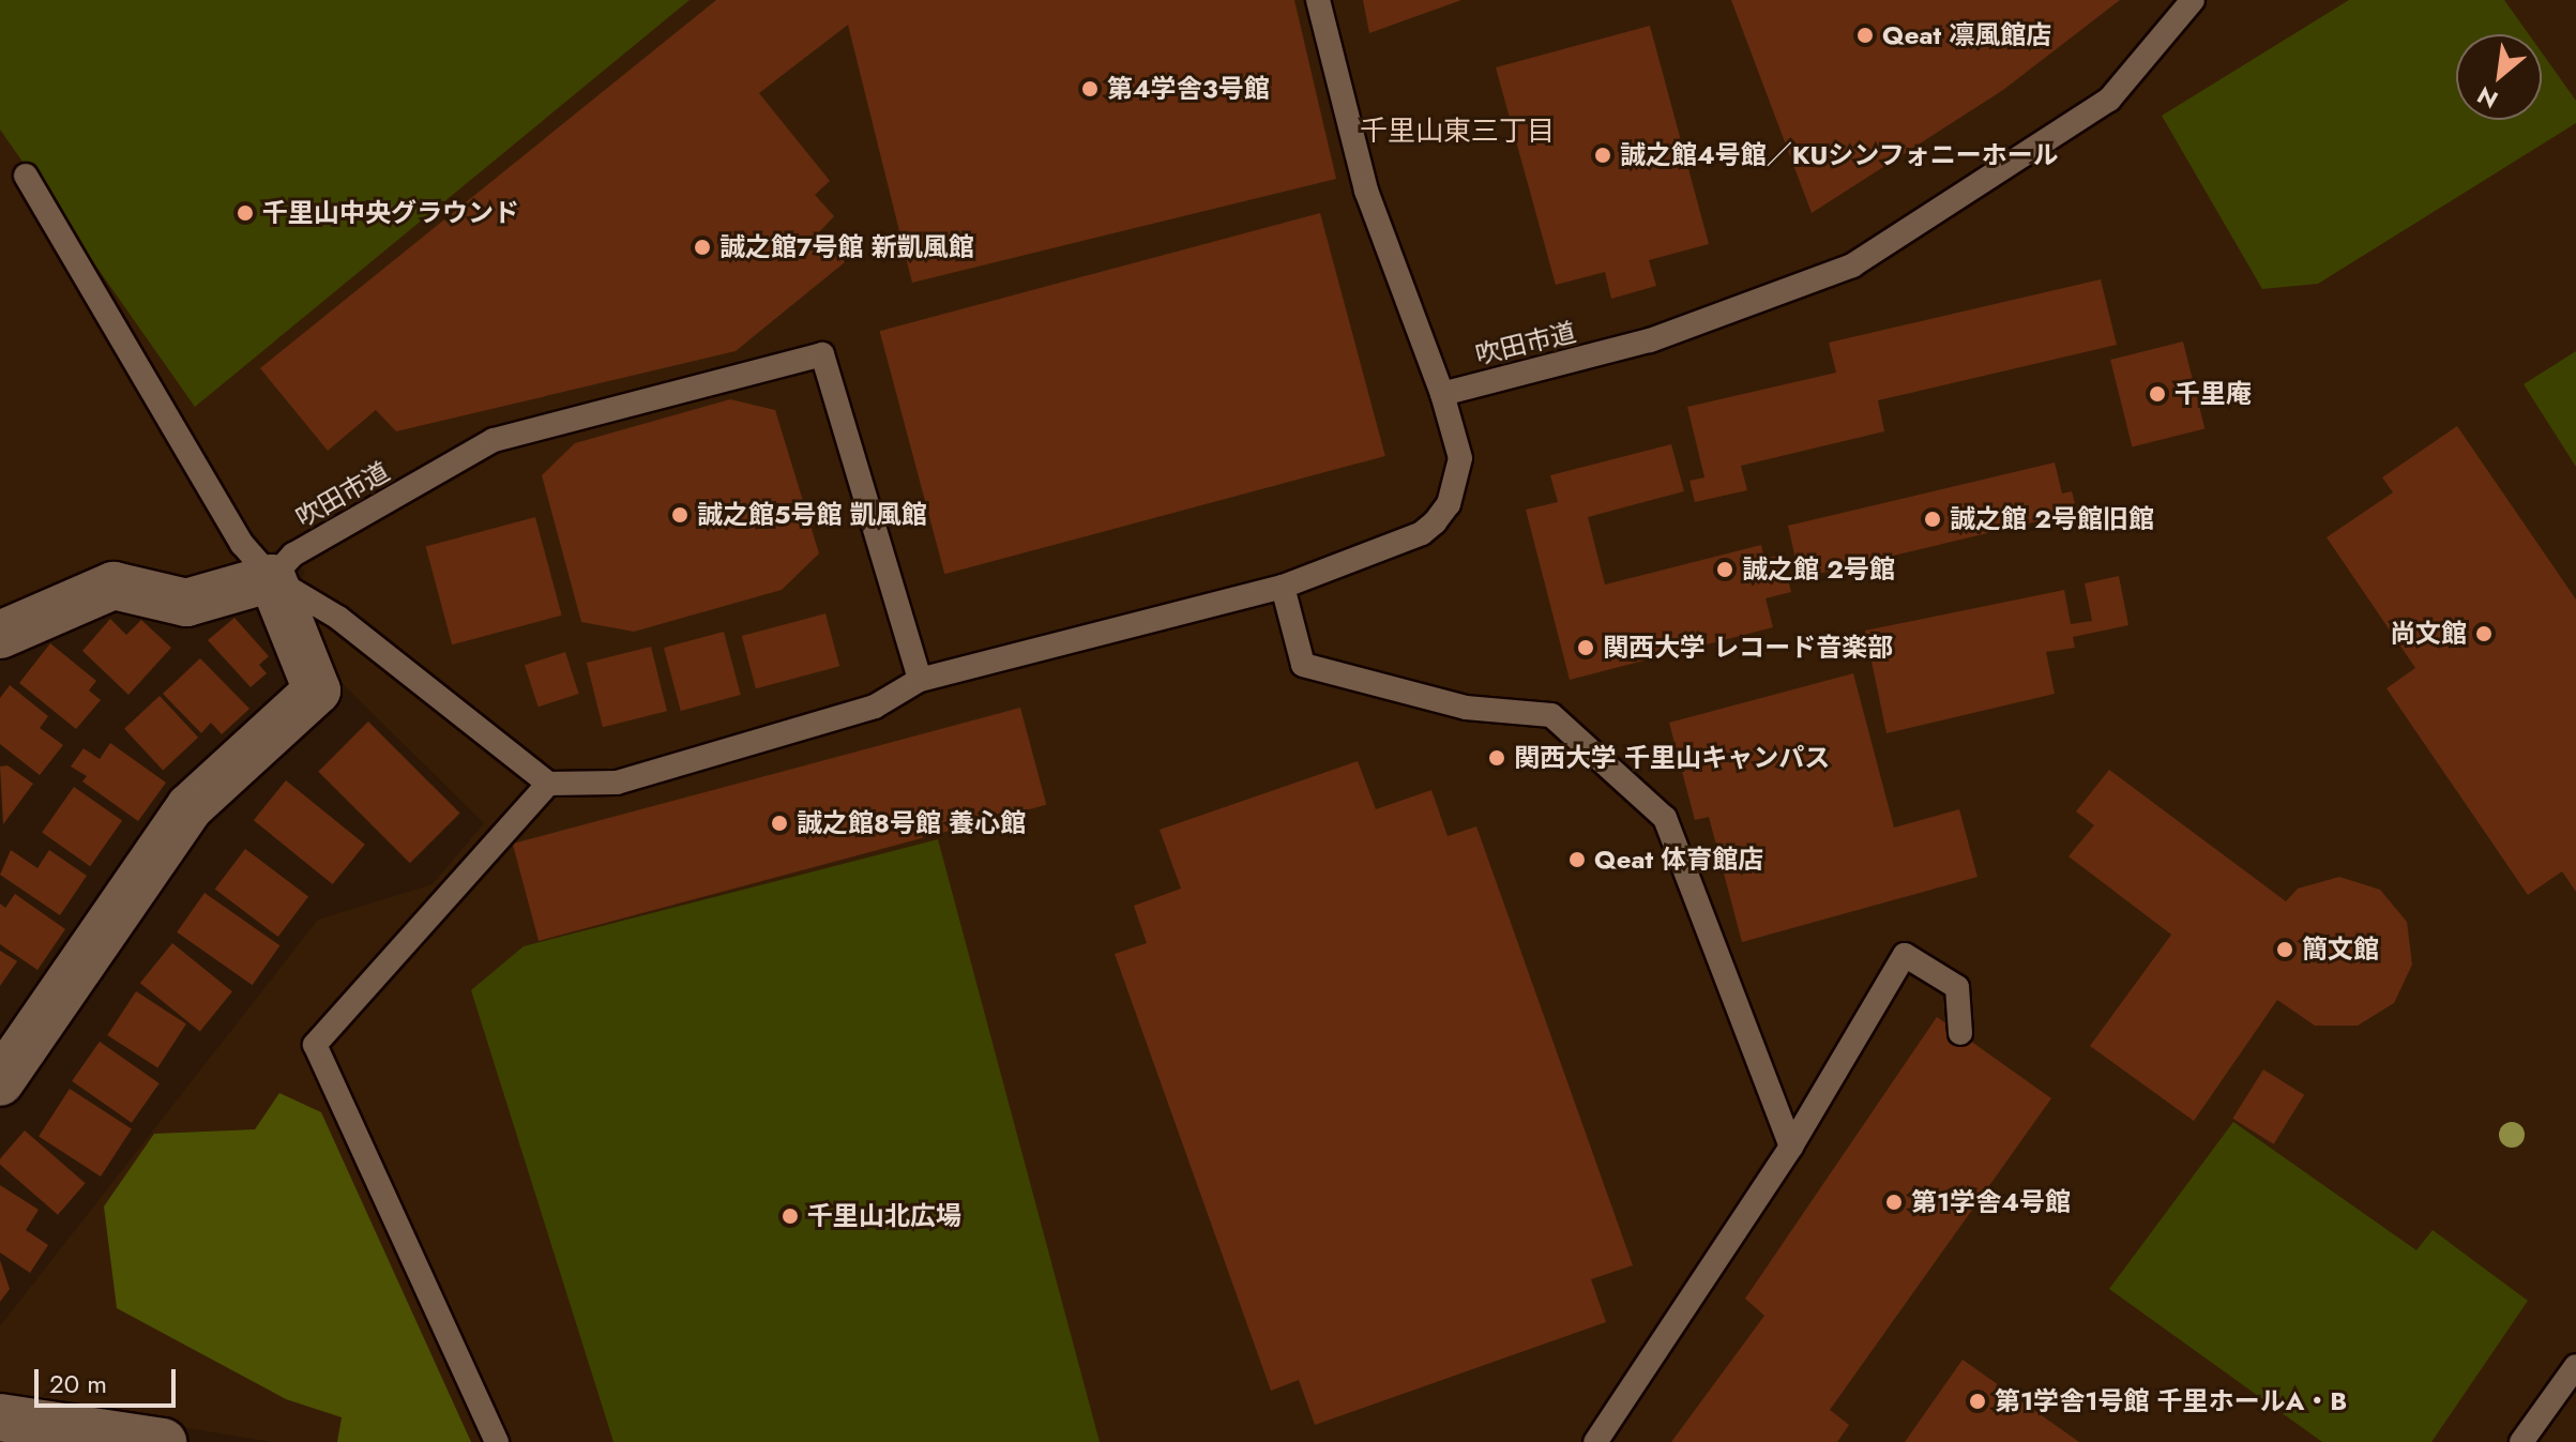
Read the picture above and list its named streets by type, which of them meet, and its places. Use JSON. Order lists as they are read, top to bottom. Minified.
{"streets":{"lane":["吹田市道"]},"districts":["千里山東三丁目"],"places":["Qeat 凛風館店","第4学舎3号館","誠之館4号館／KUシンフォニーホール","千里山中央グラウンド","誠之館7号館 新凱風館","千里庵","誠之館5号館 凱風館","誠之館 2号館旧館","誠之館 2号館","尚文館","関西大学 レコード音楽部","関西大学 千里山キャンパス","誠之館8号館 養心館","Qeat 体育館店","簡文館","第1学舎4号館","千里山北広場","第1学舎1号館 千里ホールA・B"],"scale_bar":"20 m","north":"bottom left"}
